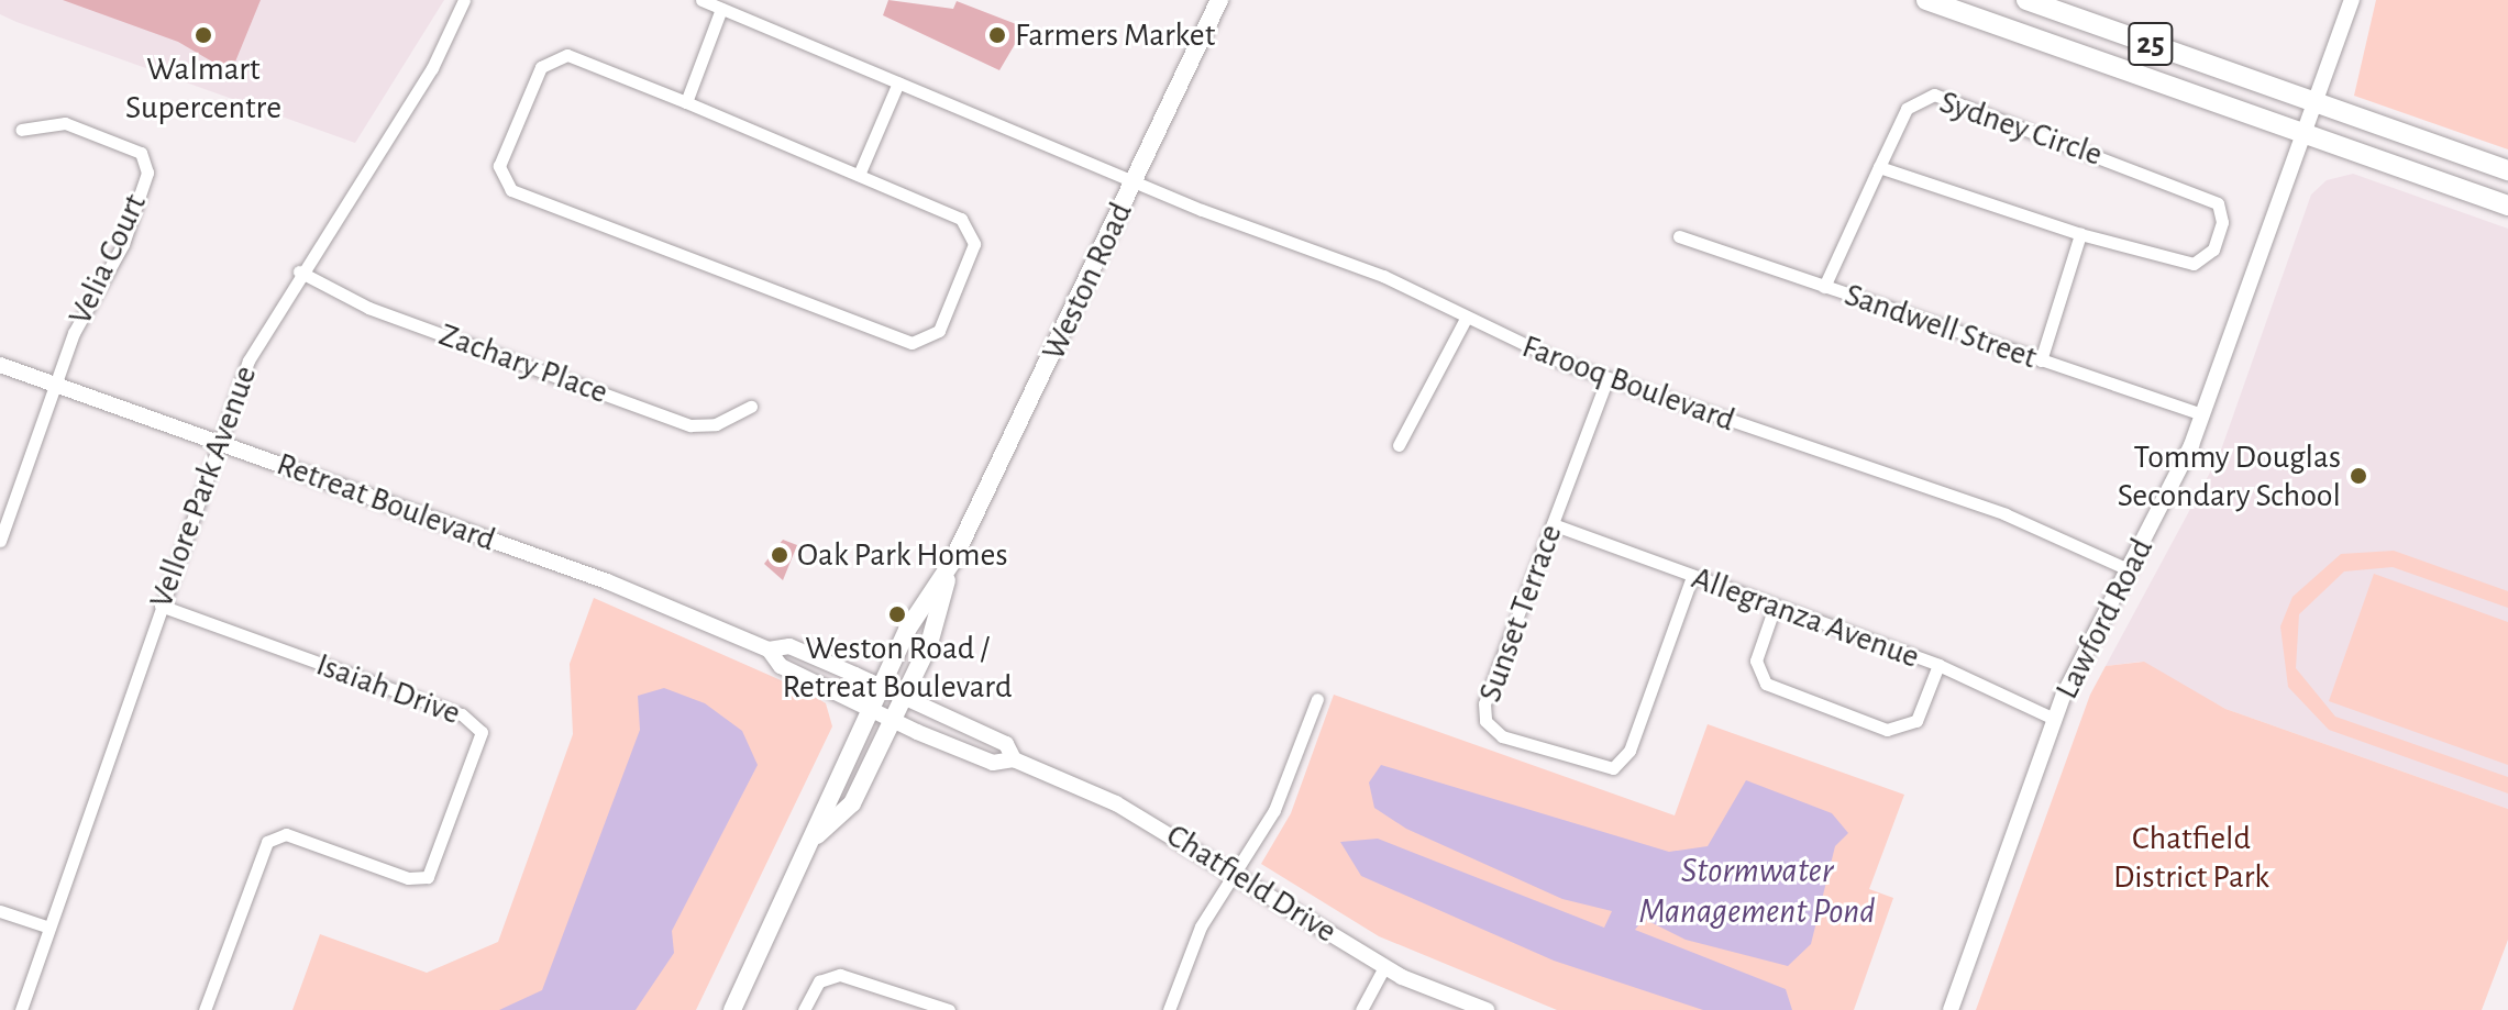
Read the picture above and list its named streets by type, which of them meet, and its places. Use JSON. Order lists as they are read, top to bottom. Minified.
{"streets":{"main road":["25","Weston Road"],"street":["Sydney Circle","Velia Court","Sandwell Street","Zachary Place","Farooq Boulevard","Vellore Park Avenue","Retreat Boulevard","Sunset Terrace","Allegranza Avenue","Lawford Road","Isaiah Drive","Chatfield Drive"]},"crossings":[["25","Lawford Road"],["Velia Court","Retreat Boulevard"],["Weston Road","Farooq Boulevard"],["Weston Road","Retreat Boulevard"],["Weston Road","Chatfield Drive"],["Sandwell Street","Lawford Road"],["Zachary Place","Vellore Park Avenue"],["Farooq Boulevard","Sunset Terrace"],["Farooq Boulevard","Lawford Road"],["Vellore Park Avenue","Retreat Boulevard"],["Vellore Park Avenue","Isaiah Drive"],["Retreat Boulevard","Chatfield Drive"],["Sunset Terrace","Allegranza Avenue"],["Allegranza Avenue","Lawford Road"]],"water":["Stormwater Management Pond"],"parks":["Chatfield District Park"],"places":["Walmart Supercentre","Farmers Market","Tommy Douglas Secondary School","Oak Park Homes","Weston Road / Retreat Boulevard"]}
